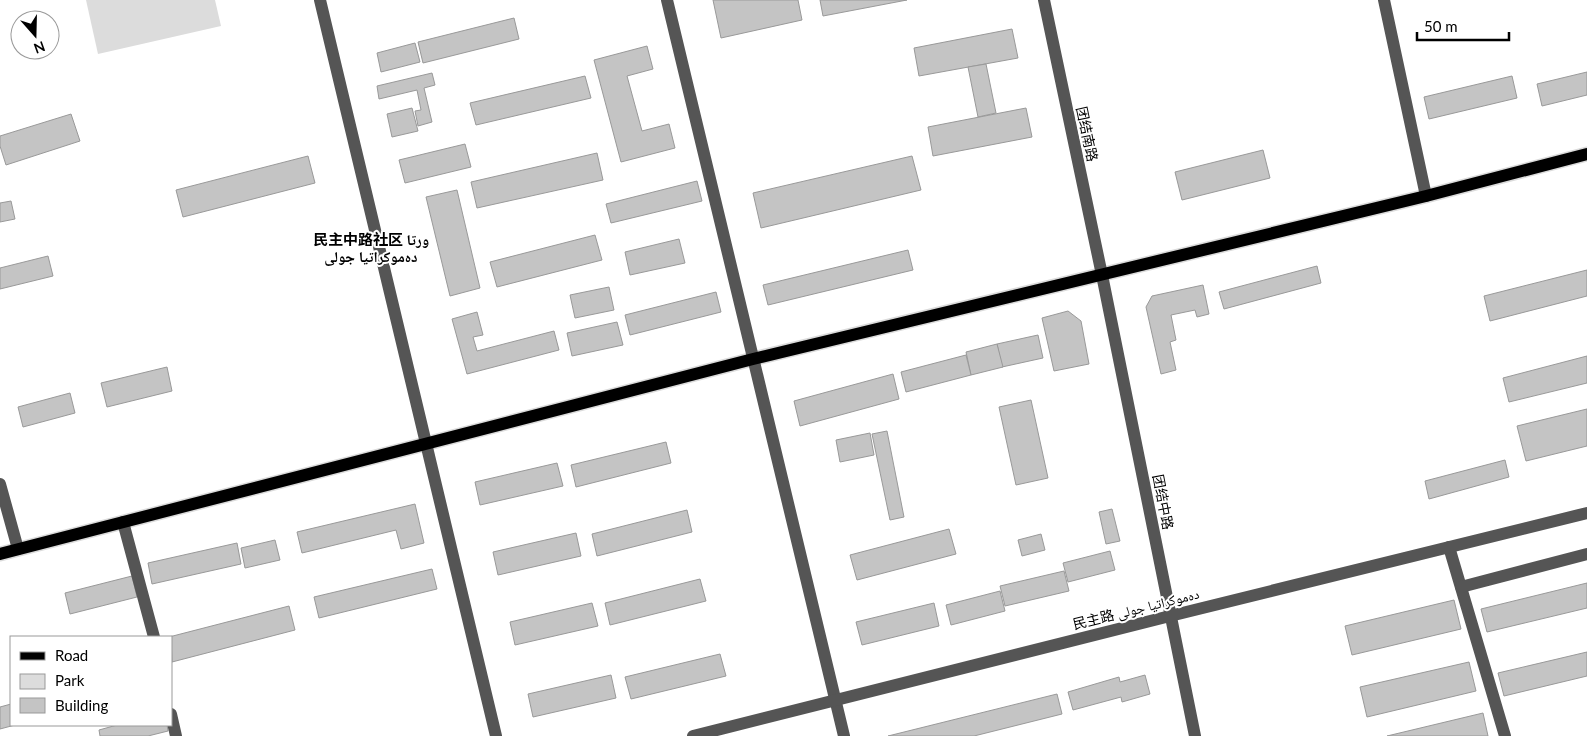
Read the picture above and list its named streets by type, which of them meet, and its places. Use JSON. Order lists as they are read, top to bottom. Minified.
{"streets":{"street":["团结南路","团结中路","民主路 دەموكراتيا جولى"]},"crossings":[["团结南路","团结中路"],["团结中路","民主路 دەموكراتيا جولى"]],"districts":["民主中路社区 ورتا دەموكراتيا جولى"],"legend":["Road","Park","Building"],"scale_bar":"50 m","north":"bottom"}
